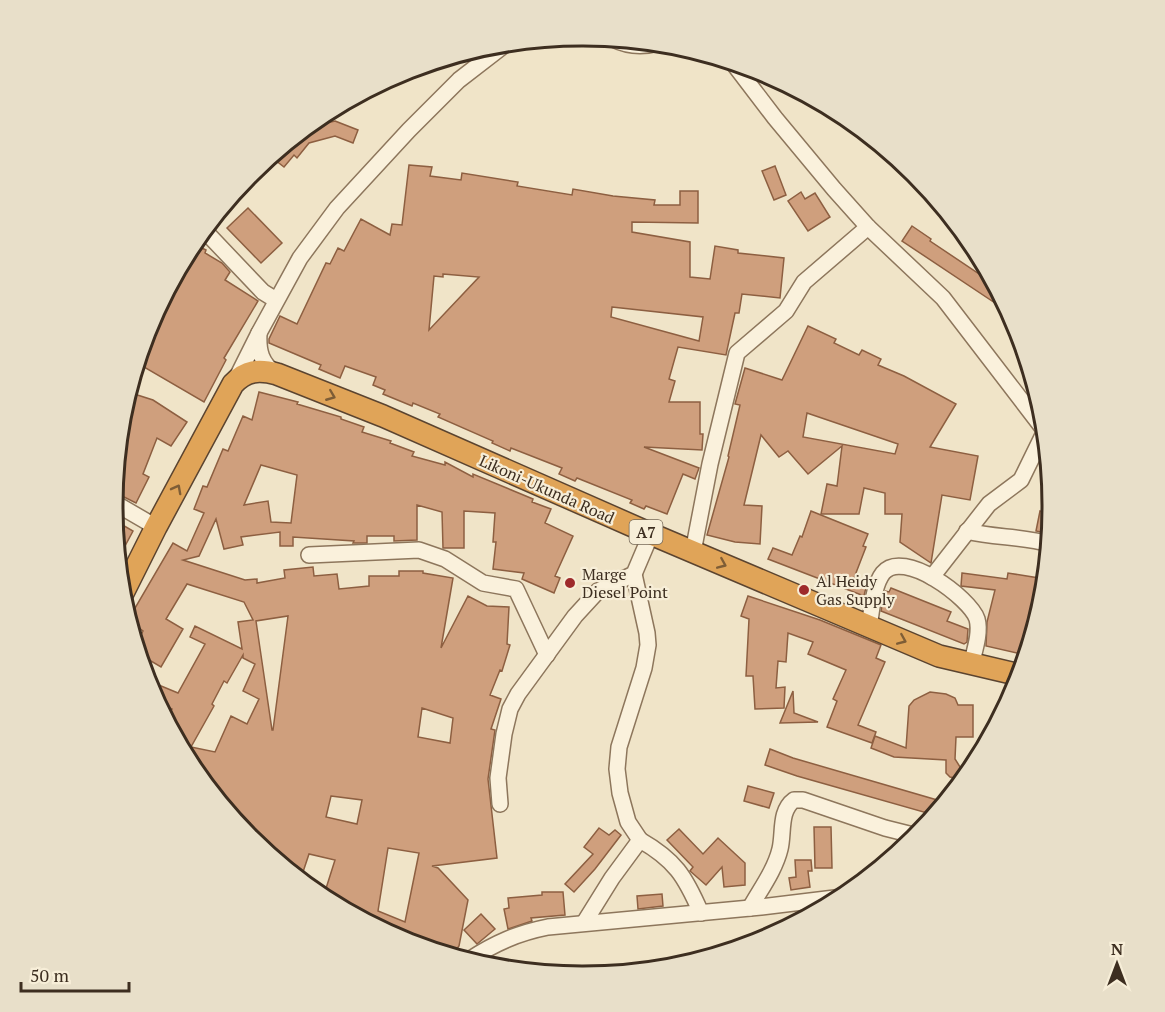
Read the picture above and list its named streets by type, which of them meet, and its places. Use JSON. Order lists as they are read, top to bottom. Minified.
{"streets":{"highway":["Likoni-Ukunda Road","A7"]},"crossings":[["Likoni-Ukunda Road","A7"]],"one_way":["Likoni-Ukunda Road"],"places":["Marge Diesel Point","Al Heidy Gas Supply"],"scale_bar":"50 m","north":"top"}
